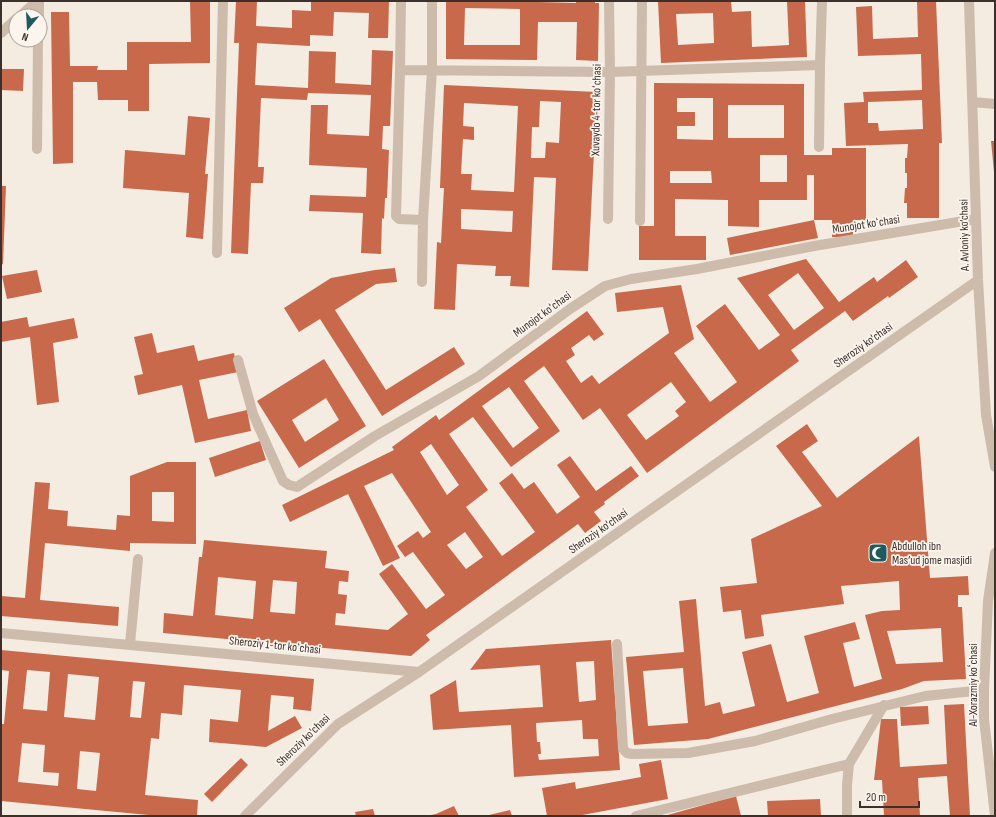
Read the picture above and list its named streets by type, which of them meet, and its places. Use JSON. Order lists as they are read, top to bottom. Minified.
{"streets":{"street":["Xuvaydo 4-tor koʻchasi","Munojot koʻchasi","A. Avloniy ko‘chasi","Sheroziy ko'chasi","Sheroziy 1-tor koʻchasi","Al-Xorazmiy koʻchasi"]},"crossings":[["Munojot koʻchasi","A. Avloniy ko‘chasi"],["A. Avloniy ko‘chasi","Sheroziy ko'chasi"],["Sheroziy ko'chasi","Sheroziy 1-tor koʻchasi"]],"places":{"mosque":["Abdulloh ibn Mas‘ud jome masjidi"]},"scale_bar":"20 m","north":"bottom"}
